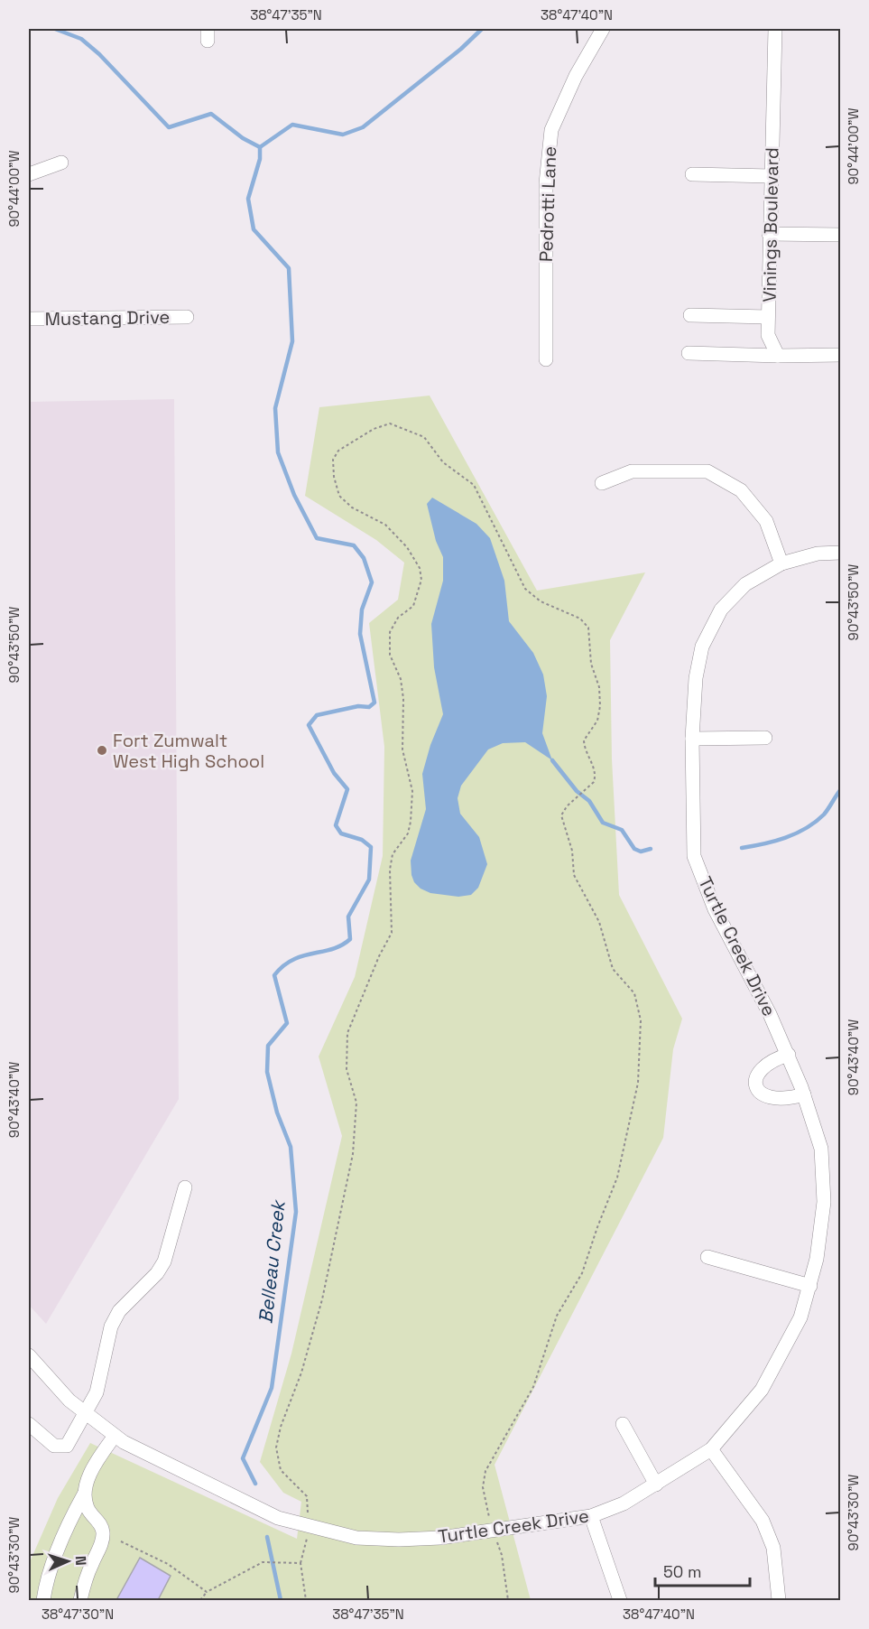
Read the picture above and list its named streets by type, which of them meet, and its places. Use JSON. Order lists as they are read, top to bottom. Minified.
{"streets":{"street":["Pedrotti Lane","Vinings Boulevard","Mustang Drive","Turtle Creek Drive"]},"water":["Belleau Creek"],"places":["Fort Zumwalt West High School"],"scale_bar":"50 m","north":"right","coordinates":["38°47'35\"N","38°47'40\"N","90°44'00\"W","90°43'50\"W","90°43'40\"W","90°43'30\"W","38°47'30\"N"]}
